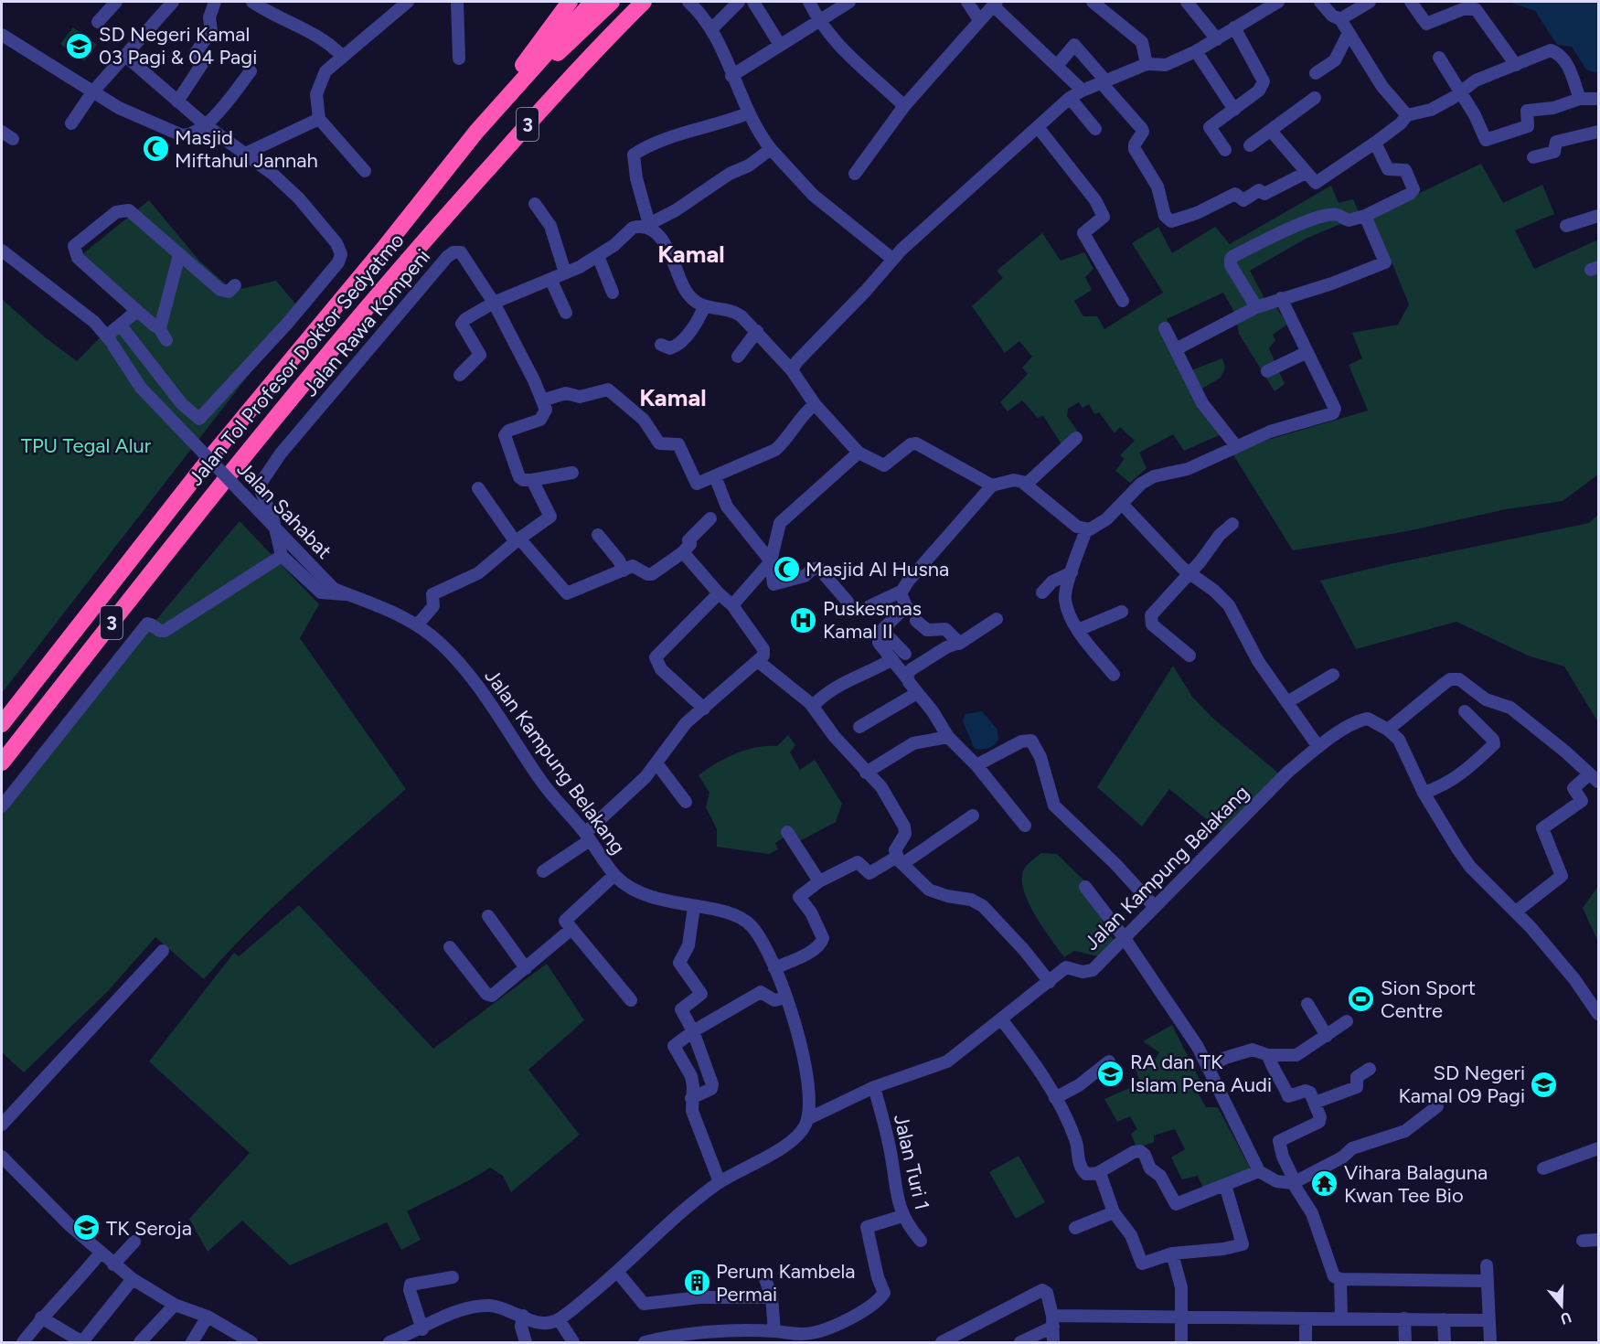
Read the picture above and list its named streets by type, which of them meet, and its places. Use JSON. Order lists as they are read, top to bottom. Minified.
{"streets":{"highway":["3","Jalan Tol Profesor Doktor Sedyatmo"],"street":["Jalan Rawa Kompeni","Jalan Sahabat","Jalan Kampung Belakang","Jalan Turi 1"]},"crossings":[["Jalan Sahabat","Jalan Kampung Belakang"],["Jalan Kampung Belakang","Jalan Turi 1"]],"districts":["Kamal","Kamal"],"parks":["TPU Tegal Alur"],"places":{"school or university":["SD Negeri Kamal 03 Pagi & 04 Pagi","RA dan TK Islam Pena Audi","SD Negeri Kamal 09 Pagi","TK Seroja"],"mosque":["Masjid Miftahul Jannah","Masjid Al Husna"],"hospital":["Puskesmas Kamal II"],"sports":["Sion Sport Centre"],"temple":["Vihara Balaguna Kwan Tee Bio"],"building":["Perum Kambela Permai"]},"north":"bottom"}
